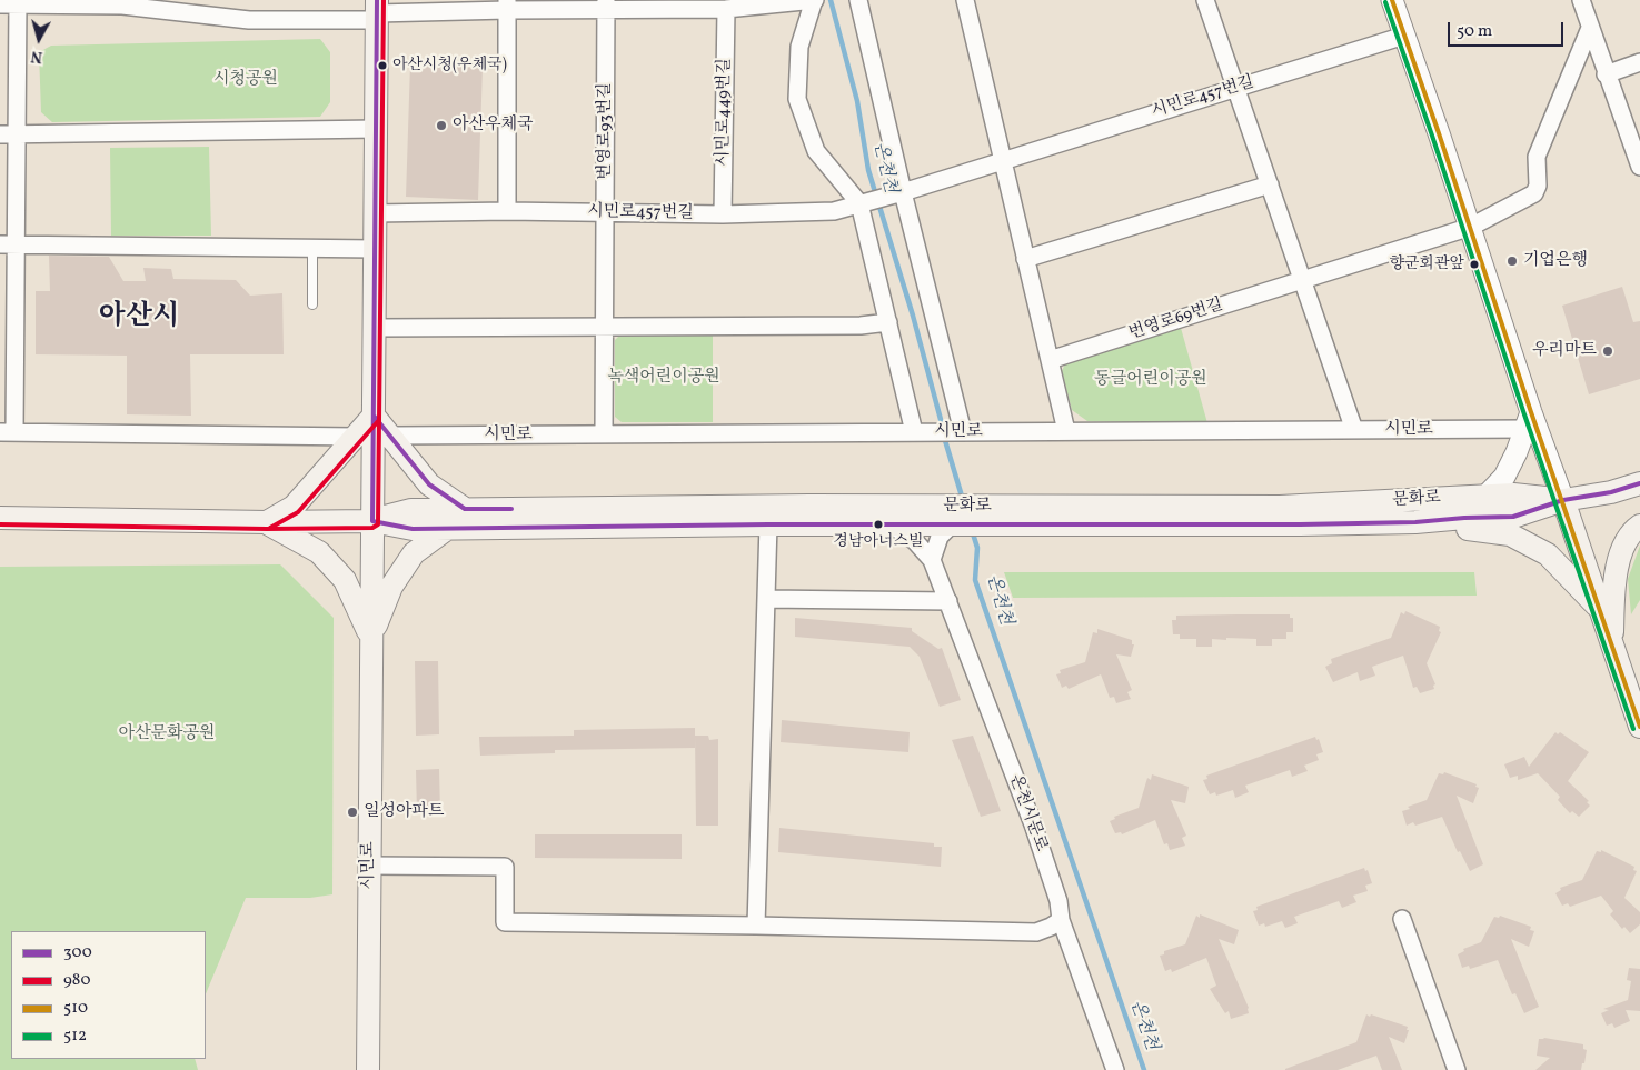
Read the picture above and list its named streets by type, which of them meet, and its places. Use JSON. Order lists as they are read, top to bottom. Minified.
{"streets":{"main road":["시민로","문화로"],"street":["시민로457번길","시민로449번길","번영로93번길","번영로69번길","온천시문로"]},"crossings":[["시민로457번길","시민로449번길"],["시민로457번길","번영로93번길"],["시민로457번길","시민로"],["번영로93번길","시민로"],["시민로","문화로"],["문화로","온천시문로"]],"districts":["아산시"],"water":["온천천"],"parks":["시청공원","녹색어린이공원","동글어린이공원","아산문화공원"],"places":["아산시청(우체국)","아산우체국","기업은행","향군회관앞","우리마트","경남아너스빌","일성아파트"],"lines":["transit line 300","transit line 980","transit line 510","transit line 512"],"legend":["300","980","510","512"],"scale_bar":"50 m","north":"bottom"}
